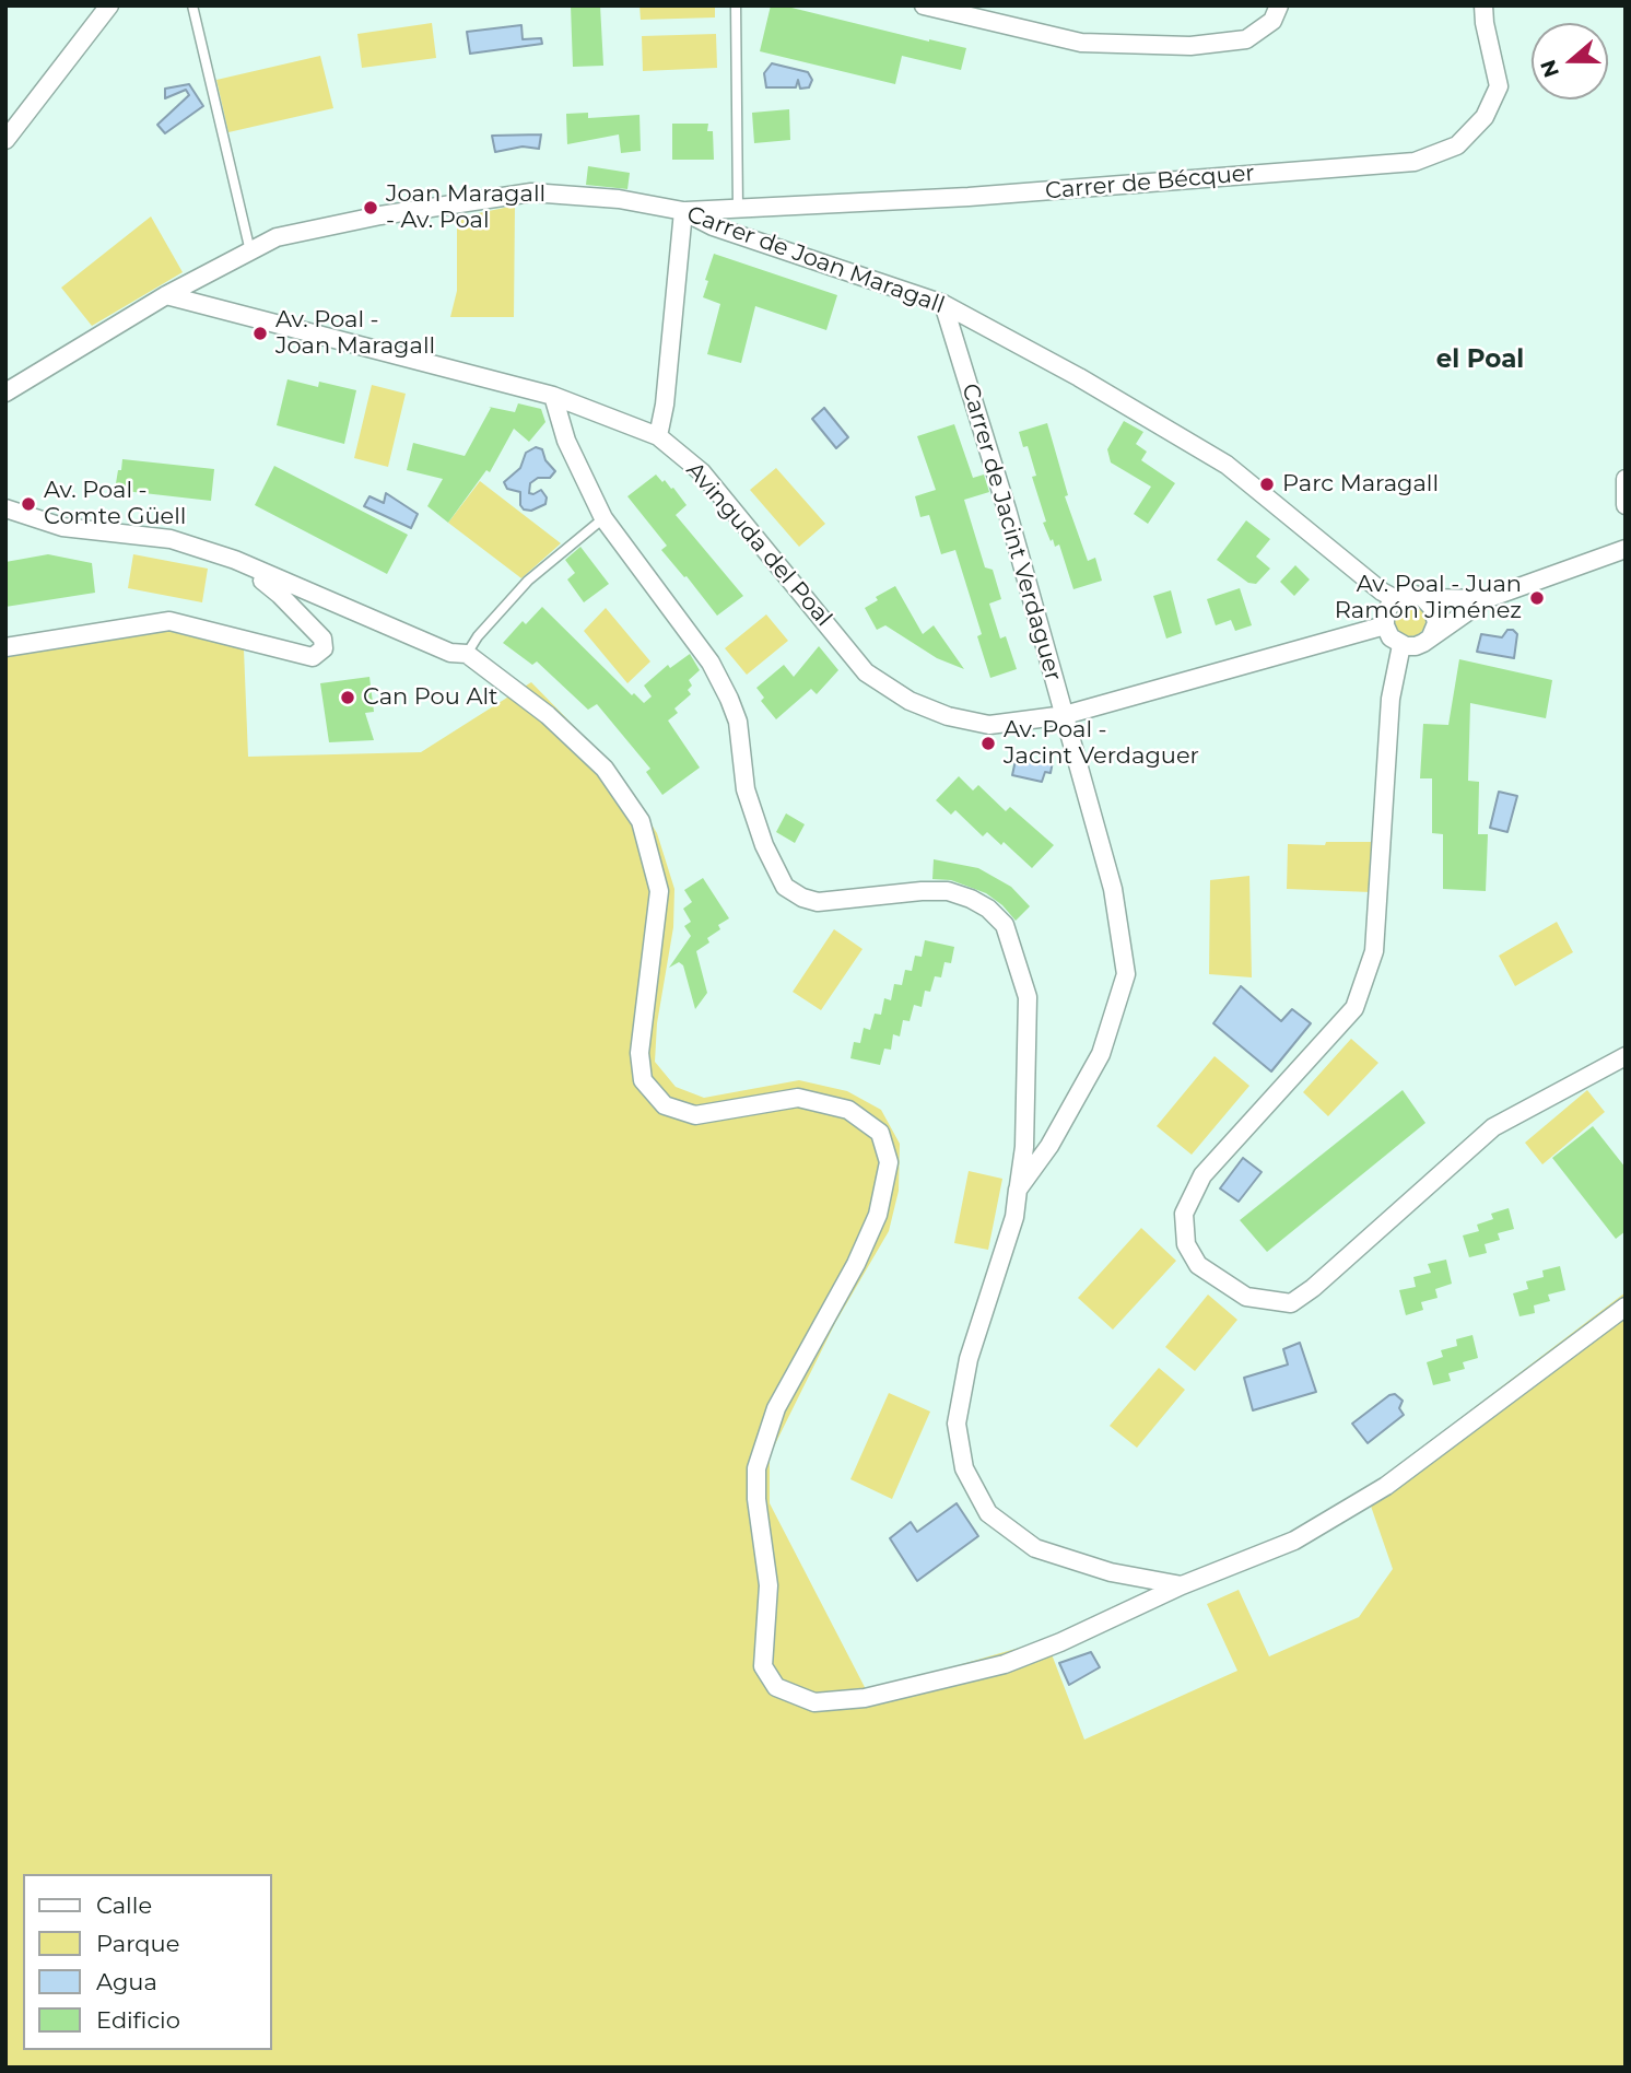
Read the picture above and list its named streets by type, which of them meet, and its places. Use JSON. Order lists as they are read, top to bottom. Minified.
{"streets":{"street":["Carrer de Bécquer","Carrer de Joan Maragall","Carrer de Jacint Verdaguer","Avinguda del Poal"]},"crossings":[["Carrer de Bécquer","Carrer de Joan Maragall"],["Carrer de Joan Maragall","Carrer de Jacint Verdaguer"],["Carrer de Joan Maragall","Avinguda del Poal"],["Carrer de Jacint Verdaguer","Avinguda del Poal"]],"districts":["el Poal"],"places":["Joan Maragall - Av. Poal","Av. Poal - Joan Maragall","Parc Maragall","Av. Poal - Comte Güell","Av. Poal - Juan Ramón Jiménez","Can Pou Alt","Av. Poal - Jacint Verdaguer"],"legend":["Calle","Parque","Agua","Edificio"],"north":"left"}
